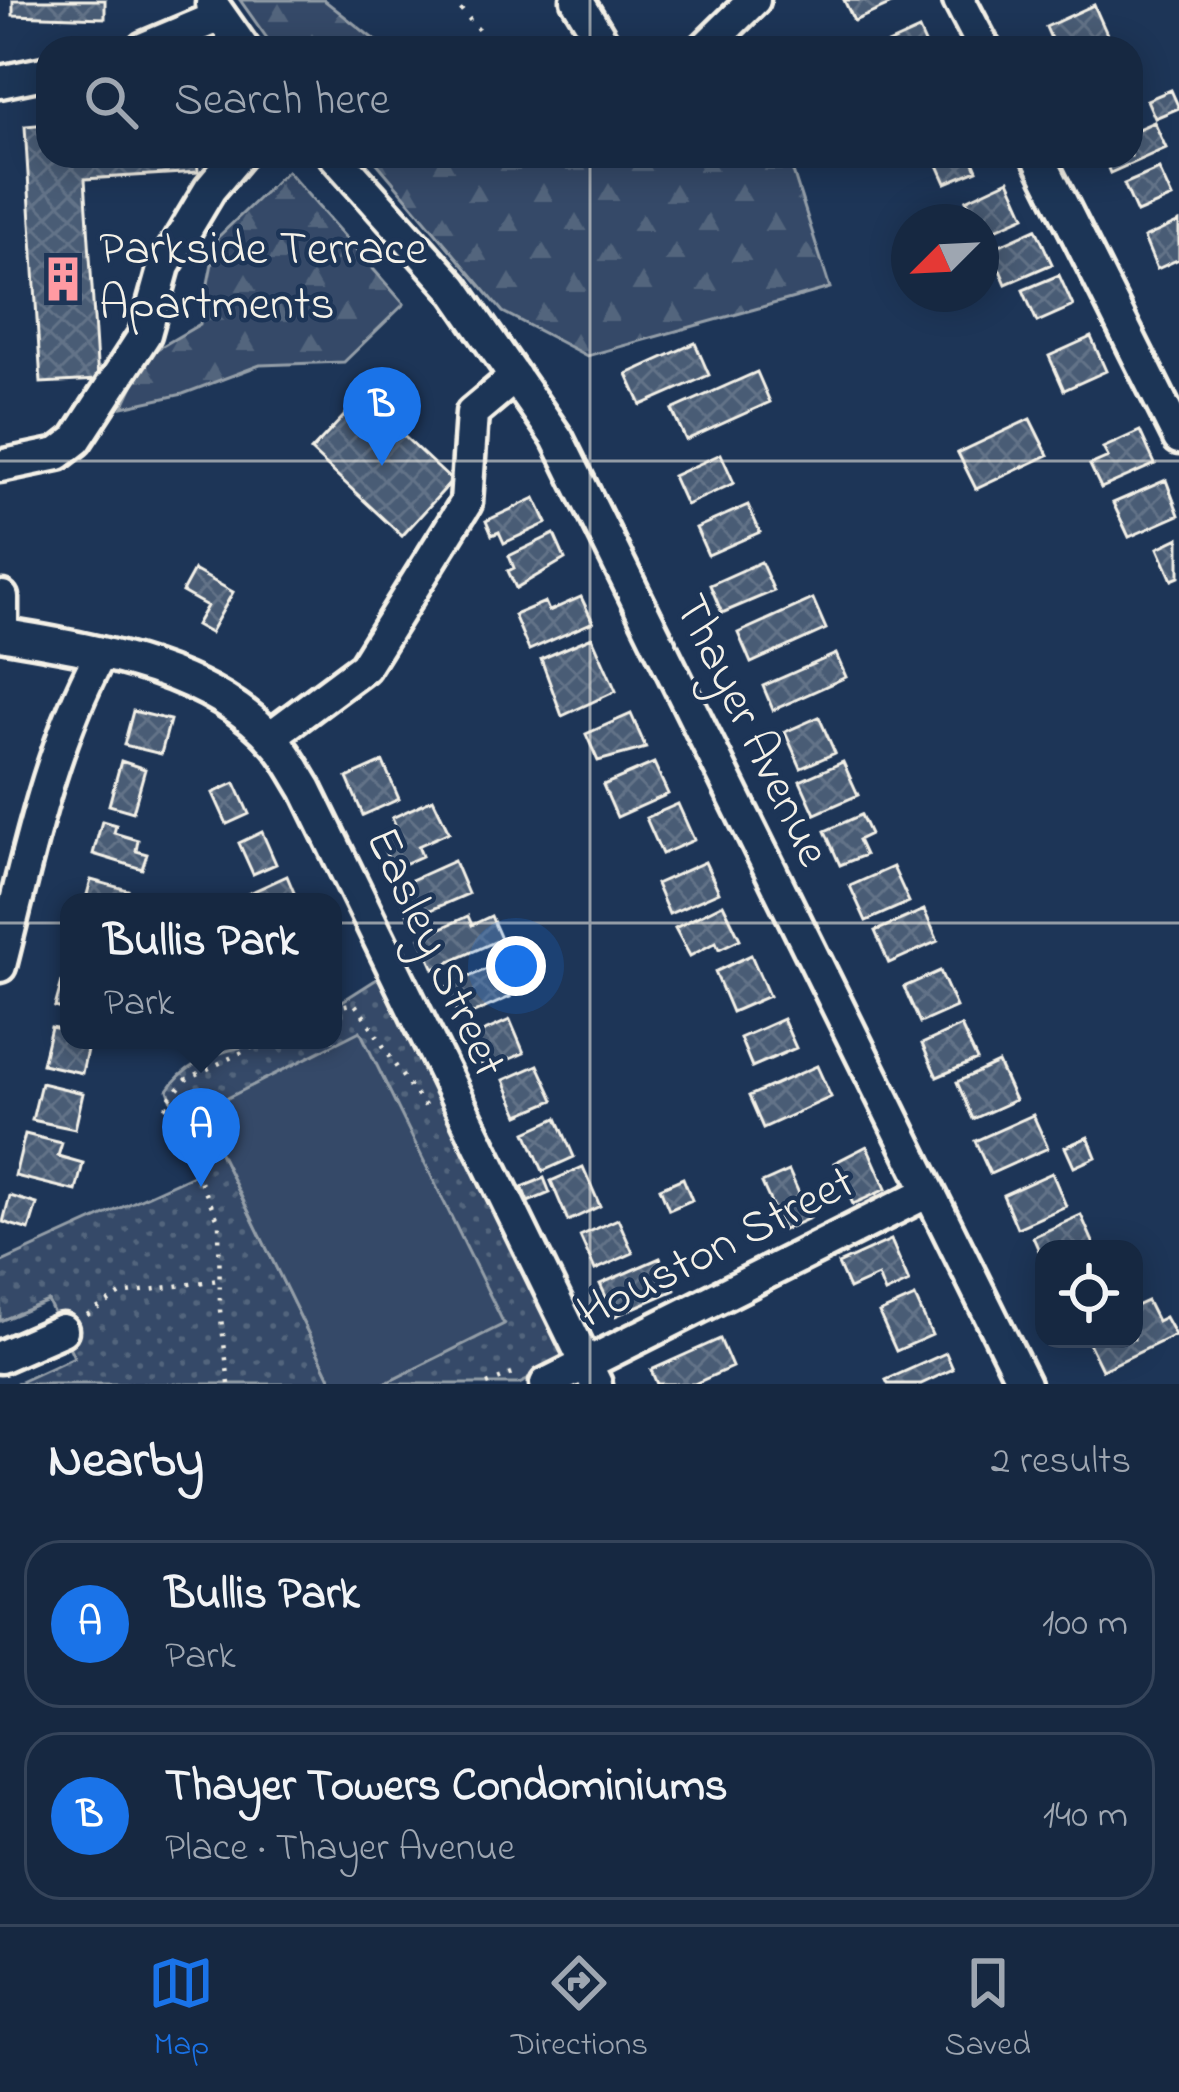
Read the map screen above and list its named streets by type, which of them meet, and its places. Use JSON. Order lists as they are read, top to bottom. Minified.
{"streets":{"street":["Thayer Avenue","Easley Street","Houston Street"]},"crossings":[["Thayer Avenue","Houston Street"],["Easley Street","Houston Street"]],"places":{"building":["Parkside Terrace Apartments"]},"north":"bottom left","page":{"search":"Search here","pins":["B","A"],"popup":["Bullis Park","Park"],"heading":["Nearby","2 results"],"list":[{"mark":"A","name":"Bullis Park","note":"Park","value":"100 m"},{"mark":"B","name":"Thayer Towers Condominiums","note":"Place · Thayer Avenue","value":"140 m"}],"nav":["Map","Directions","Saved"]}}
